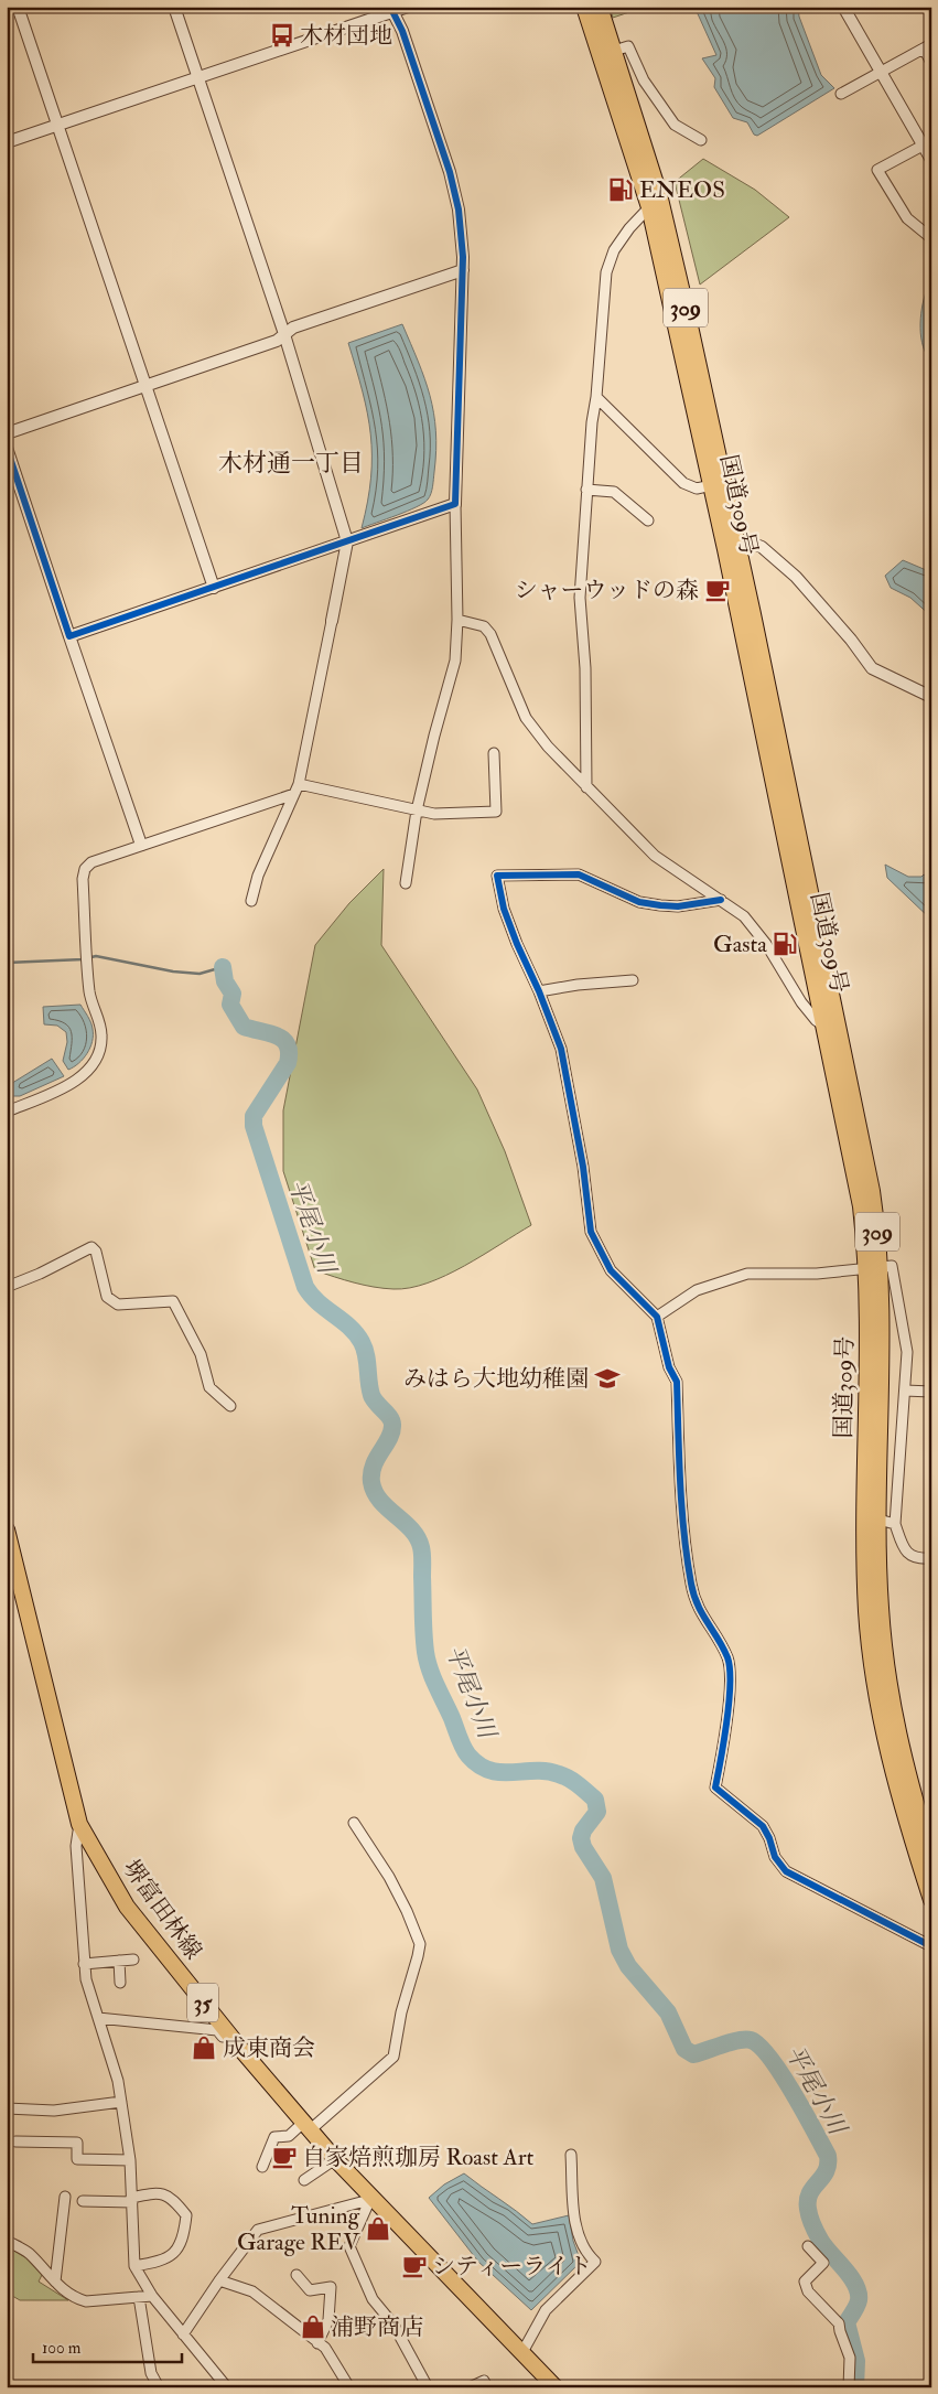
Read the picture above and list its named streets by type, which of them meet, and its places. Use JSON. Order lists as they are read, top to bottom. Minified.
{"streets":{"main road":["309","国道309号","堺富田林線","35"]},"districts":["木材通一丁目"],"water":["平尾小川"],"places":{"bus stop":["木材団地"],"fuel station":["ENEOS","Gasta"],"cafe":["シャーウッドの森","自家焙煎珈房 Roast Art","シティーライト"],"school or university":["みはら大地幼稚園"],"shop":["成東商会","Tuning Garage REV","浦野商店"]},"scale_bar":"100 m"}
